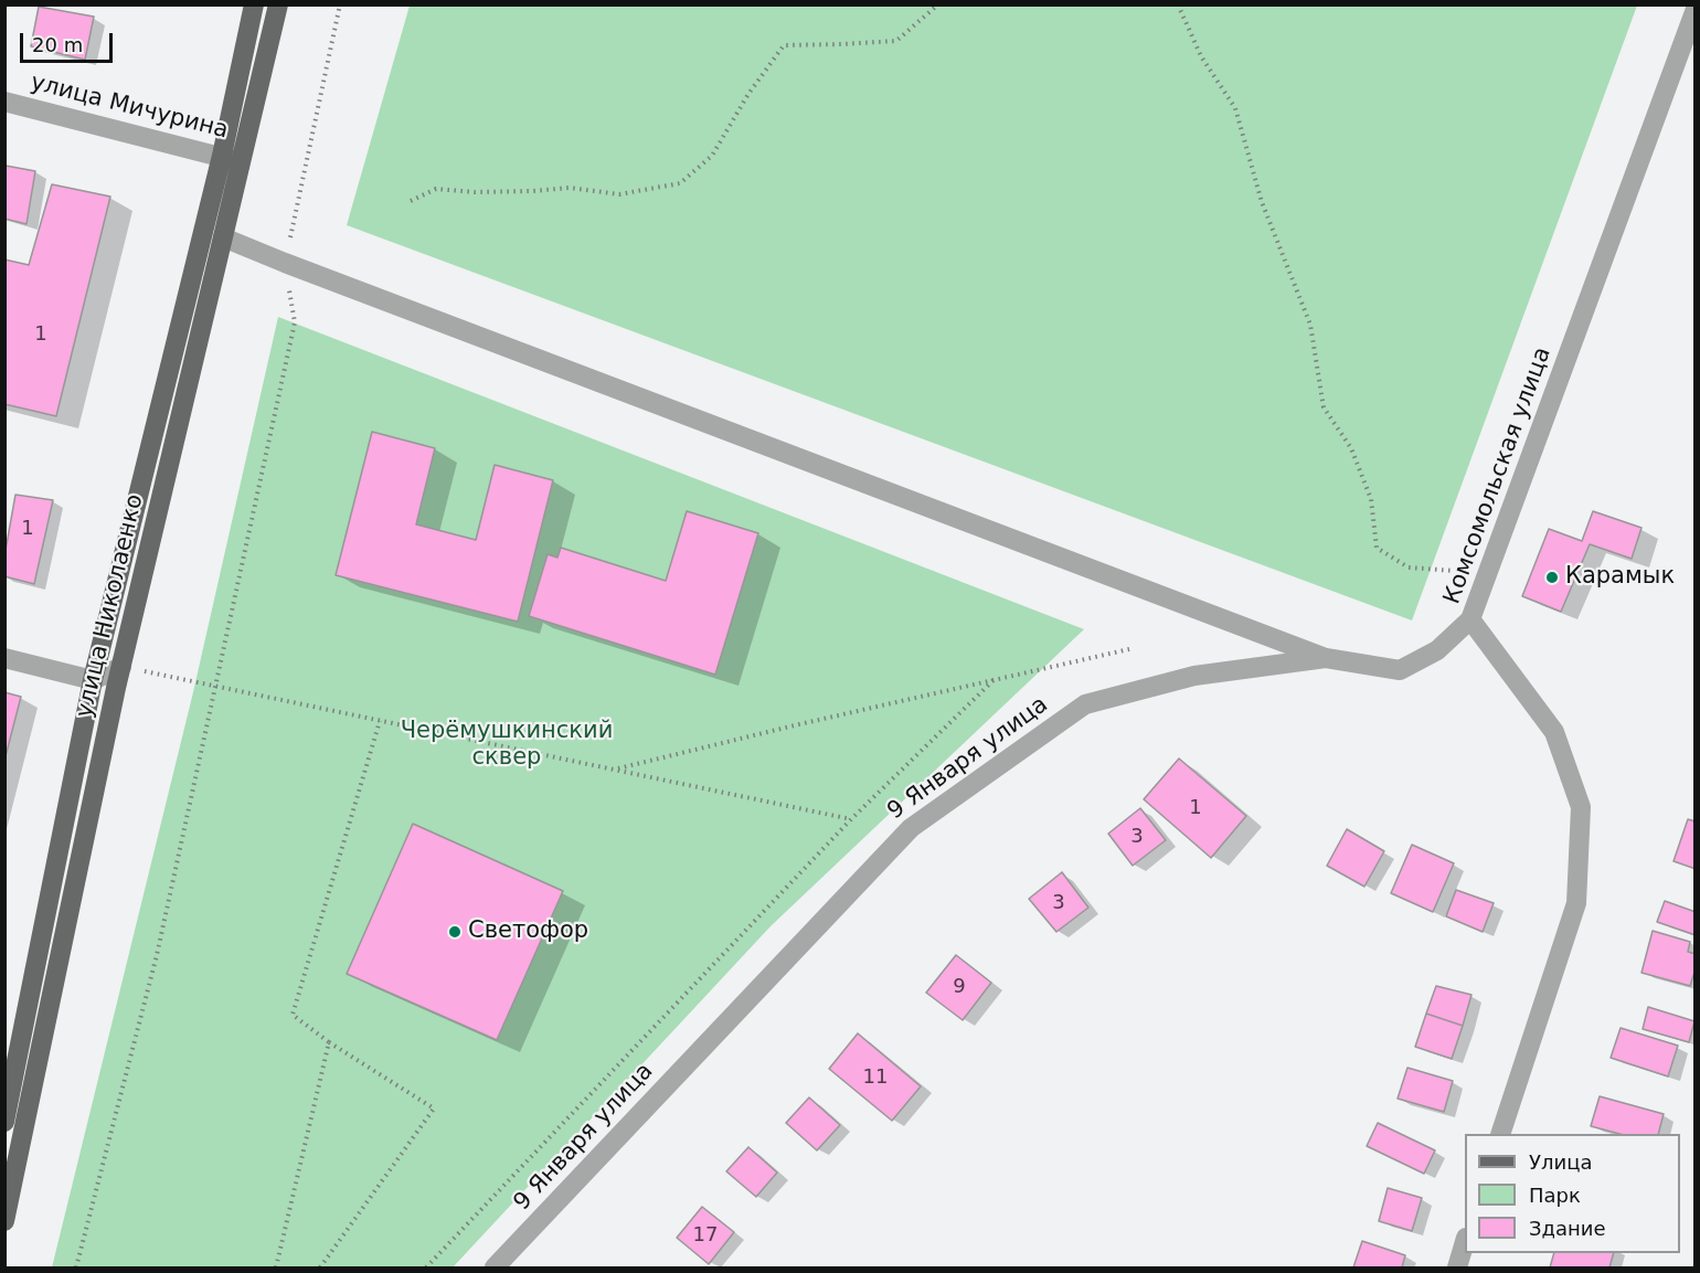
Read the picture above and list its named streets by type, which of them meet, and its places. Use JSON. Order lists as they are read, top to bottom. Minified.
{"streets":{"main road":["улица Николаенко"],"street":["улица Мичурина","Комсомольская улица","9 Января улица"]},"crossings":[["улица Мичурина","улица Николаенко"],["Комсомольская улица","9 Января улица"]],"parks":["Черёмушкинский сквер"],"places":["Карамык","Светофор"],"house_numbers":["1","1","1","3","3","9","11","17"],"legend":["Улица","Парк","Здание"],"scale_bar":"20 m"}
